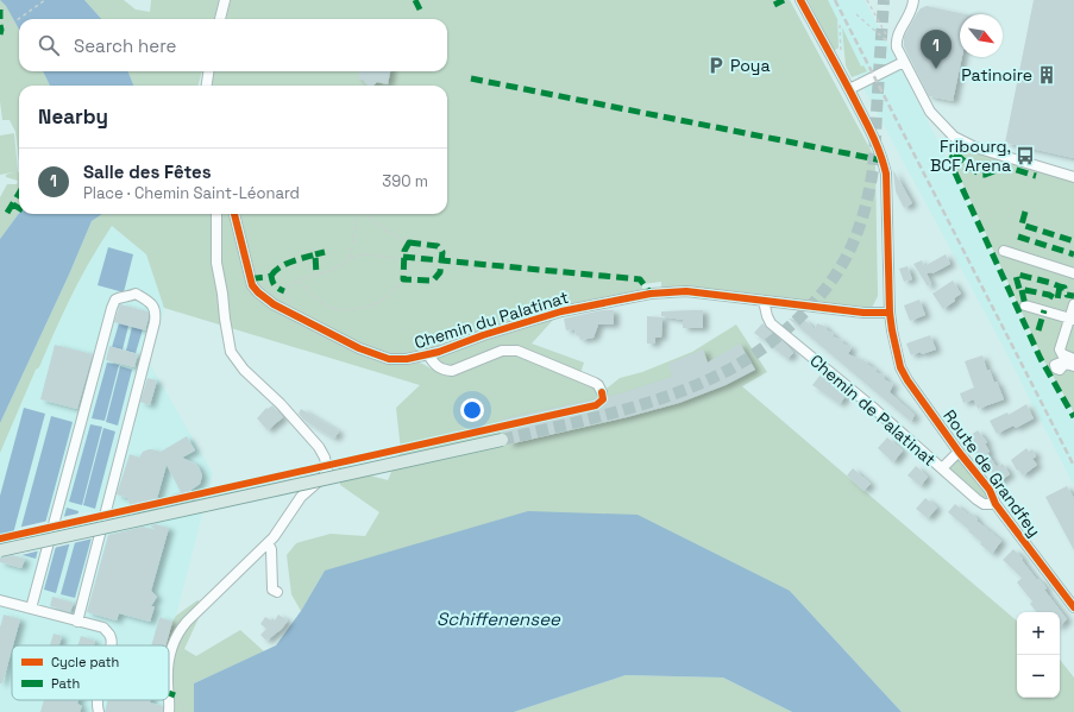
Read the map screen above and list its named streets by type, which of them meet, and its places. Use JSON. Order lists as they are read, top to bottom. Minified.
{"streets":{"street":["Chemin du Palatinat","Chemin de Palatinat","Route de Grandfey"]},"crossings":[["Chemin du Palatinat","Chemin de Palatinat"],["Chemin du Palatinat","Route de Grandfey"],["Chemin de Palatinat","Route de Grandfey"]],"water":["Schiffenensee"],"places":{"parking":["Poya"],"building":["Patinoire"],"bus stop":["Fribourg, BCF Arena"]},"legend":["Cycle path","Path"],"north":"bottom right","page":{"search":"Search here","pins":"1","heading":"Nearby","list":[{"mark":"1","name":"Salle des Fêtes","note":"Place · Chemin Saint-Léonard","value":"390 m"}],"map_buttons":["+","−"]}}
